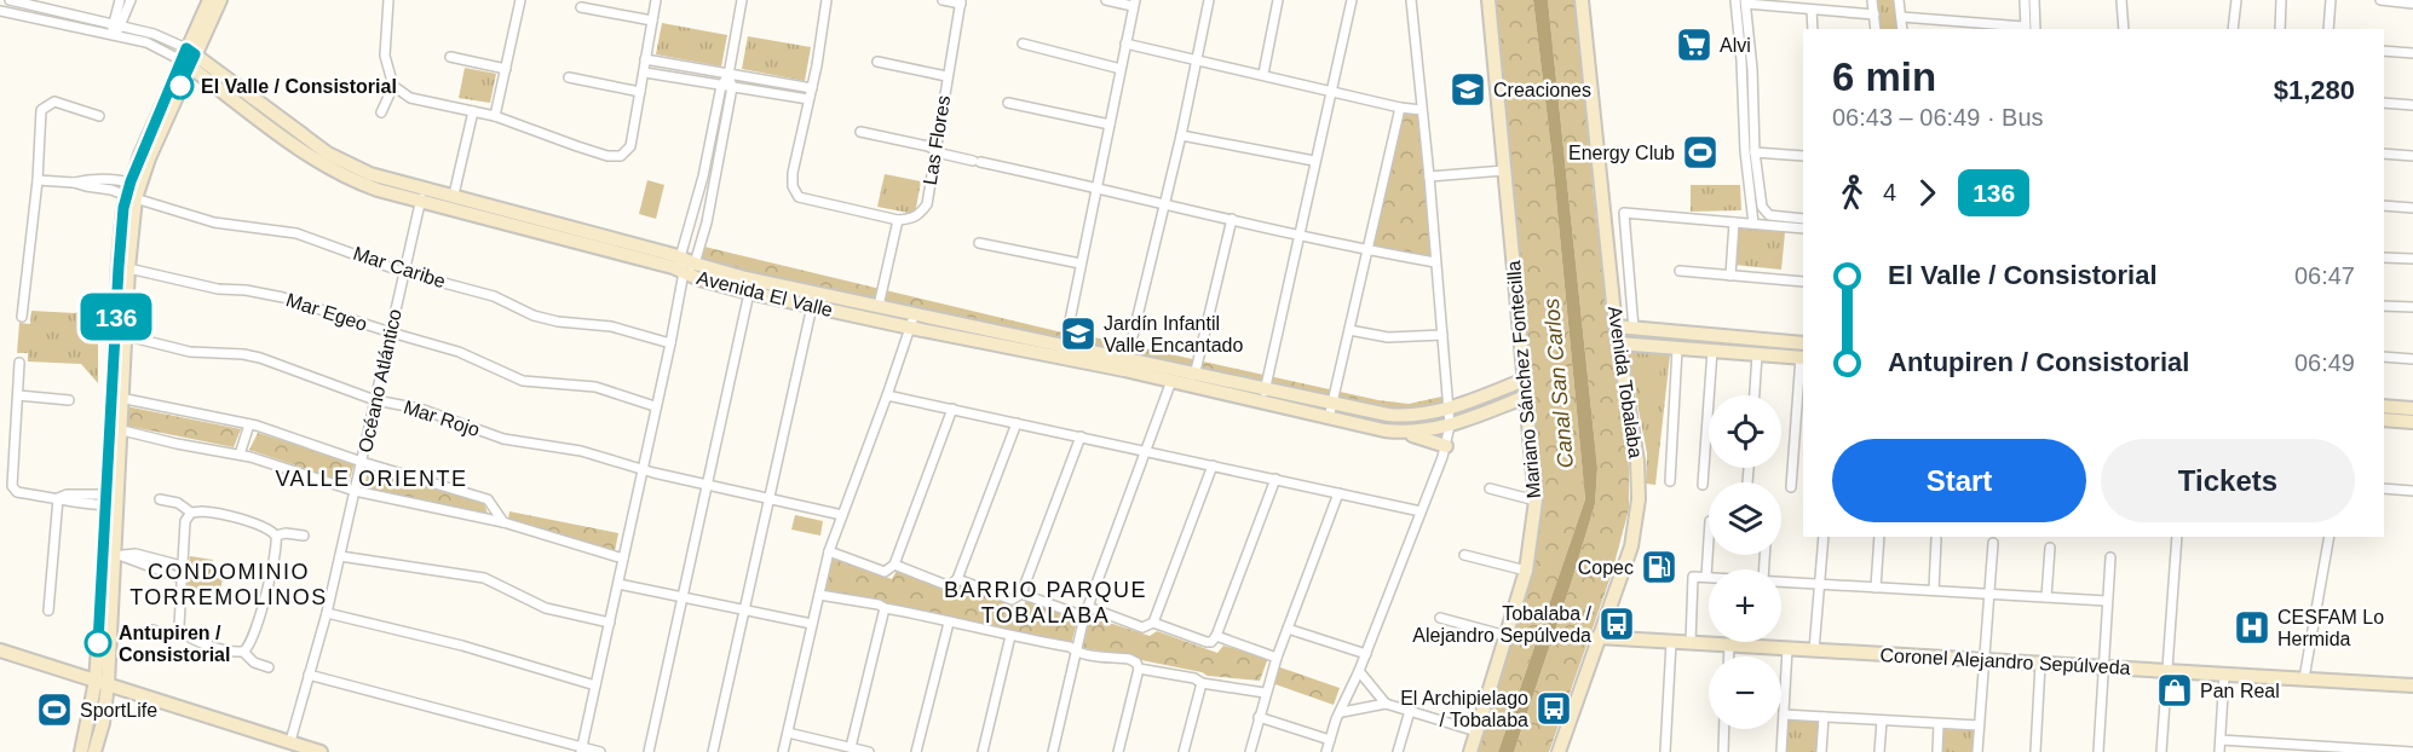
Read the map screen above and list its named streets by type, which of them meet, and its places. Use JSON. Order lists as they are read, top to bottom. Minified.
{"streets":{"street":["Las Flores","Mar Caribe","Avenida El Valle","Mar Egeo","Mariano Sánchez Fontecilla","Océano Atlántico","Avenida Tobalaba","Mar Rojo","Coronel Alejandro Sepúlveda"]},"crossings":[["Mar Caribe","Océano Atlántico"],["Avenida El Valle","Mariano Sánchez Fontecilla"],["Avenida El Valle","Océano Atlántico"],["Mar Egeo","Océano Atlántico"],["Océano Atlántico","Mar Rojo"],["Avenida Tobalaba","Coronel Alejandro Sepúlveda"]],"districts":["VALLE ORIENTE","CONDOMINIO TORREMOLINOS","BARRIO PARQUE TOBALABA"],"water":["Canal San Carlos"],"places":{"supermarket":["Alvi"],"other":["El Valle / Consistorial","Antupiren / Consistorial"],"school or university":["Creaciones","Jardín Infantil Valle Encantado"],"sports":["Energy Club","SportLife"],"fuel station":["Copec"],"bus stop":["Tobalaba / Alejandro Sepúlveda","El Archipielago / Tobalaba"],"hospital":["CESFAM Lo Hermida"],"shop":["Pan Real"]},"lines":["bus line 136"],"page":{"on_map":"136","heading":["6 min","06:43 – 06:49 · Bus","$1,280"],"legs":["4","136"],"list":[{"name":"El Valle / Consistorial","value":"06:47"},{"name":"Antupiren / Consistorial","value":"06:49"}],"map_buttons":["+","−"],"buttons":["Start","Tickets"]}}
